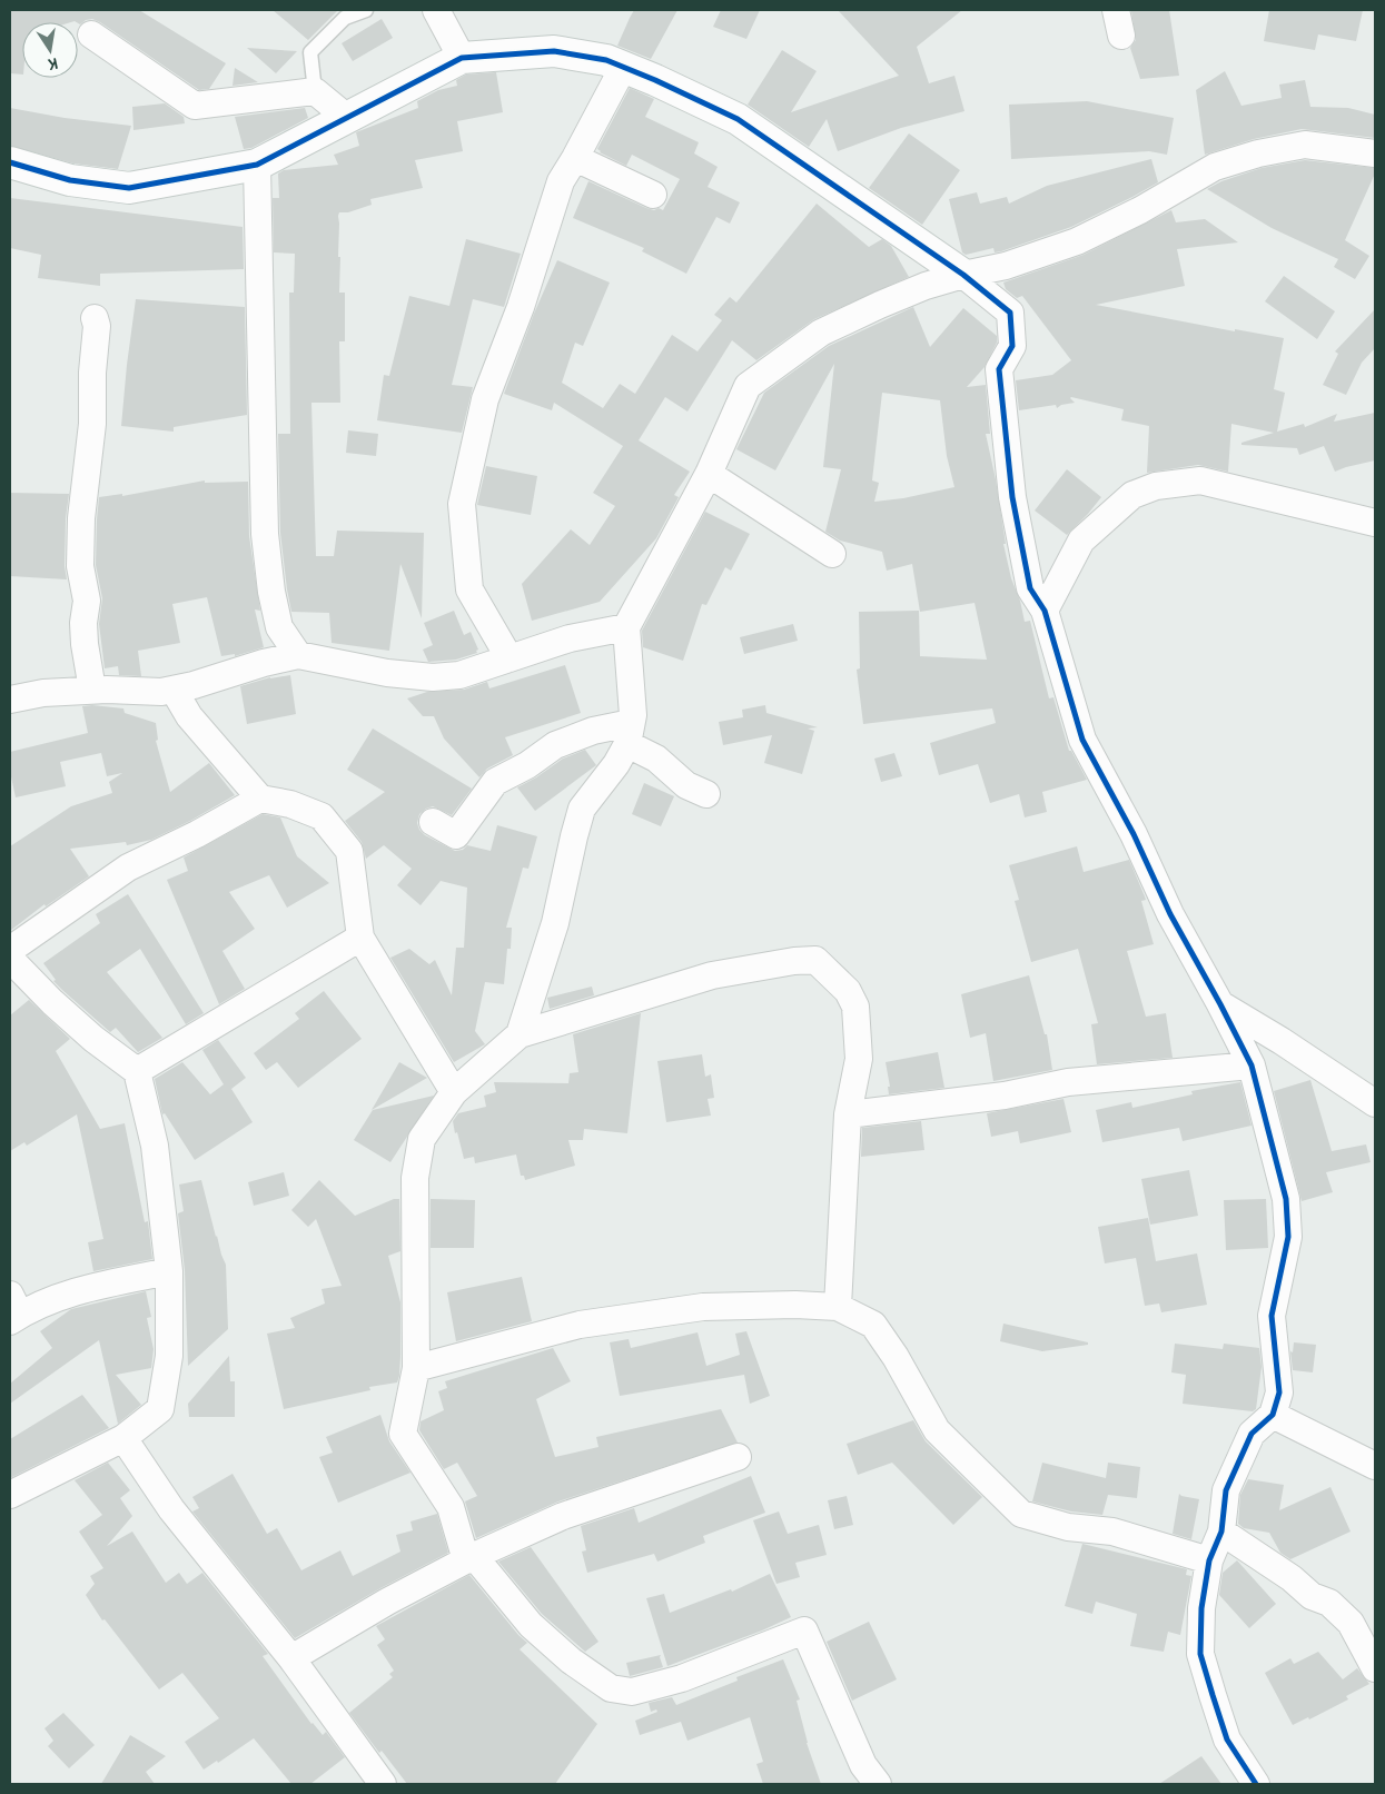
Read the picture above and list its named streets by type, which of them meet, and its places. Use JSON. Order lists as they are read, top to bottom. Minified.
{"north":"bottom"}
